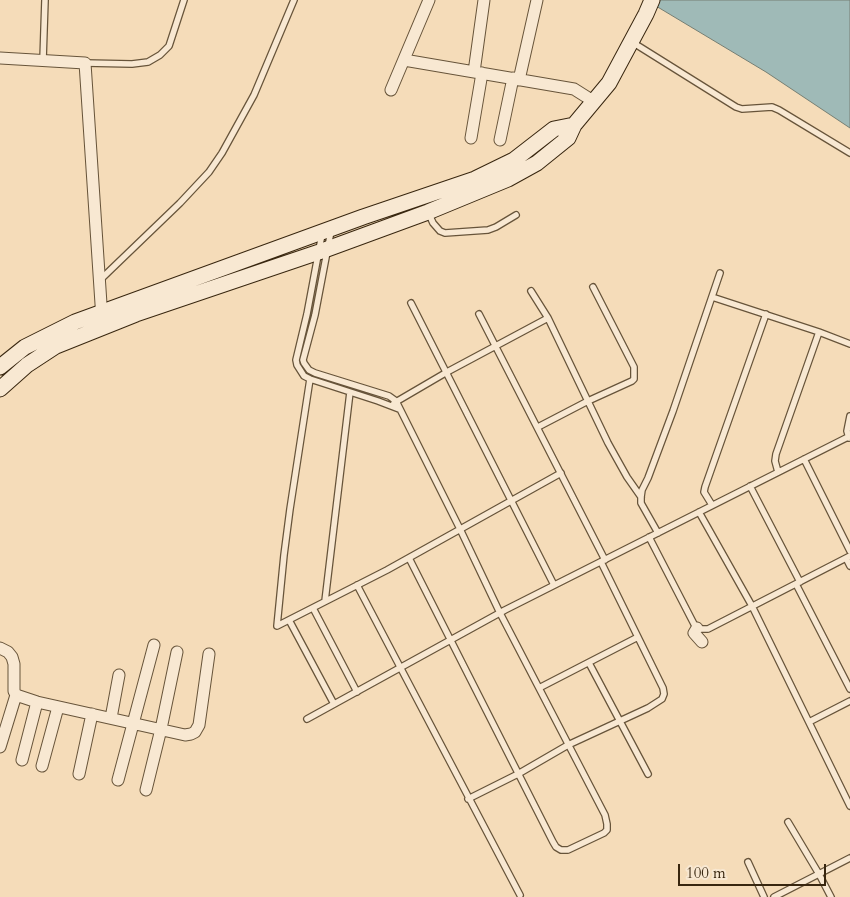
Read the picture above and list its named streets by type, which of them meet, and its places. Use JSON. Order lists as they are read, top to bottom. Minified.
{"scale_bar":"100 m"}
